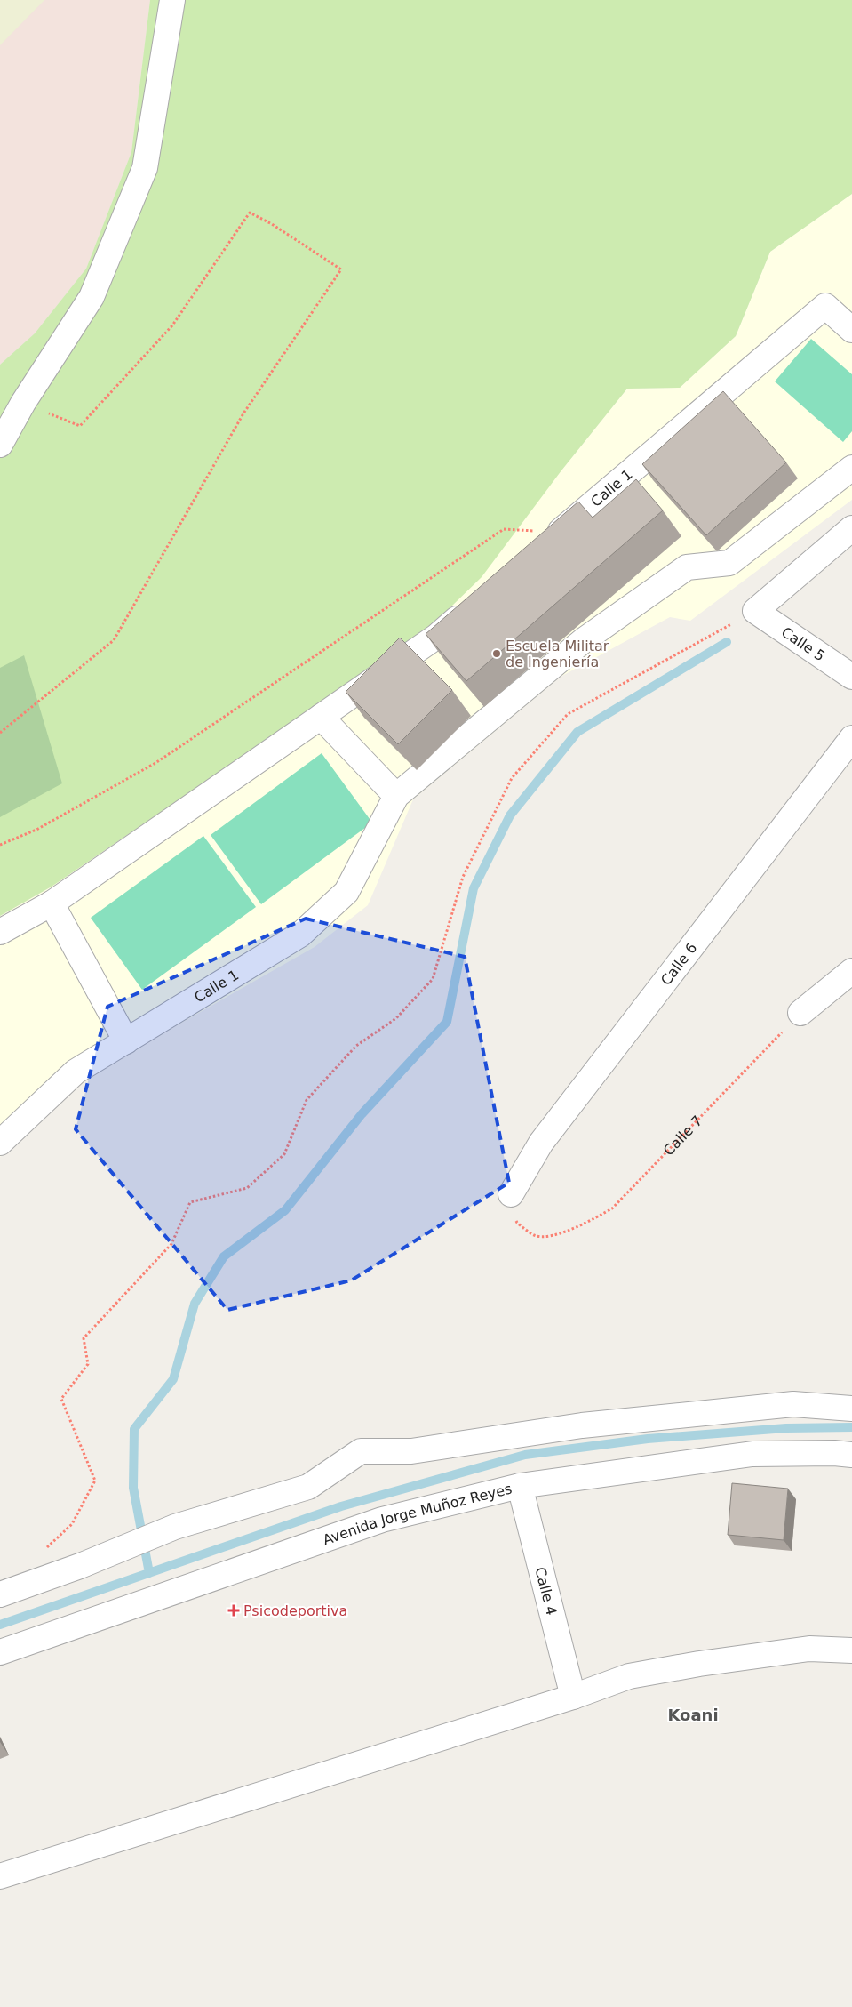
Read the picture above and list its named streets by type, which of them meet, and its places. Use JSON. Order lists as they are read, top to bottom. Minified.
{"streets":{"street":["Calle 1","Calle 5","Calle 6","Avenida Jorge Muñoz Reyes","Calle 4"],"path":["Calle 7"]},"crossings":[["Calle 6","Calle 7"],["Avenida Jorge Muñoz Reyes","Calle 4"]],"districts":["Koani"],"places":{"other":["Escuela Militar de Ingeniería"],"health":["Psicodeportiva"]}}
